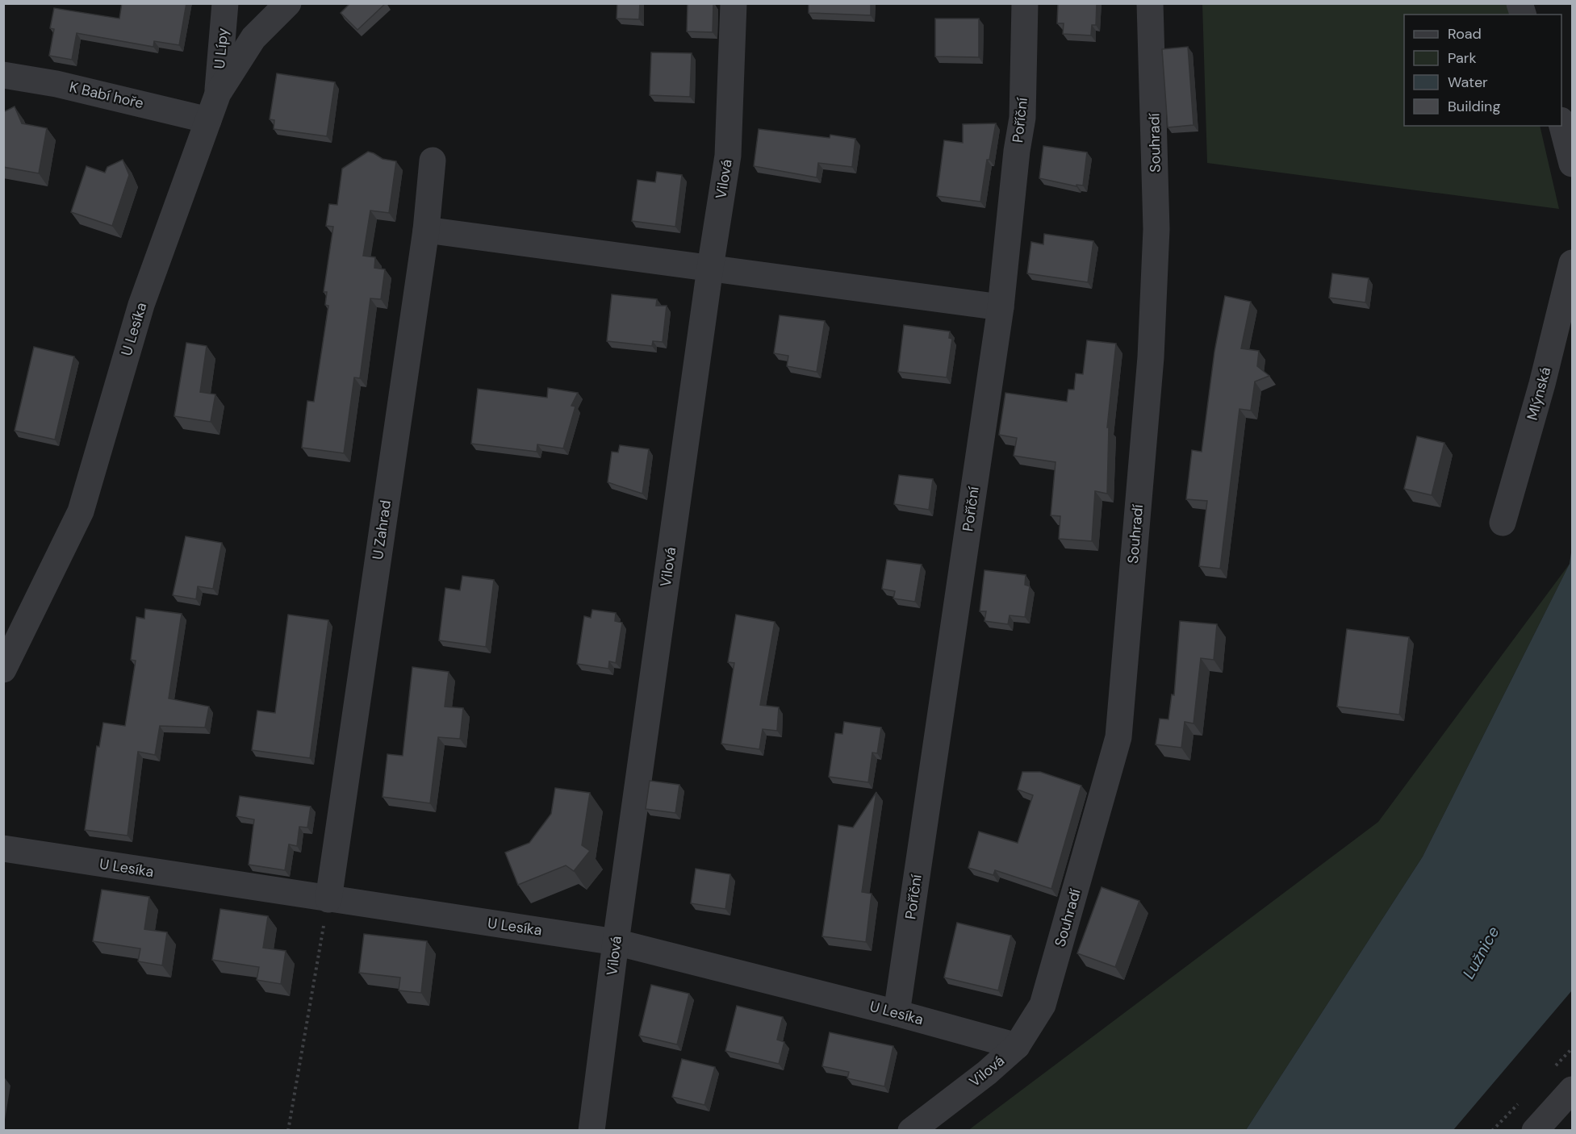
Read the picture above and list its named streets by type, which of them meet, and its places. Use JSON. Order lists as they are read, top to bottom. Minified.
{"streets":{"street":["U Lípy","K Babí hoře","Poříční","Souhradí","Vilová","U Lesíka","Mlýnská","U Zahrad"]},"crossings":[["U Lípy","U Lesíka"],["K Babí hoře","U Lesíka"],["Poříční","U Lesíka"],["Souhradí","Vilová"],["Souhradí","U Lesíka"],["Vilová","U Lesíka"],["U Lesíka","U Zahrad"]],"water":["Lužnice"],"legend":["Road","Park","Water","Building"]}
